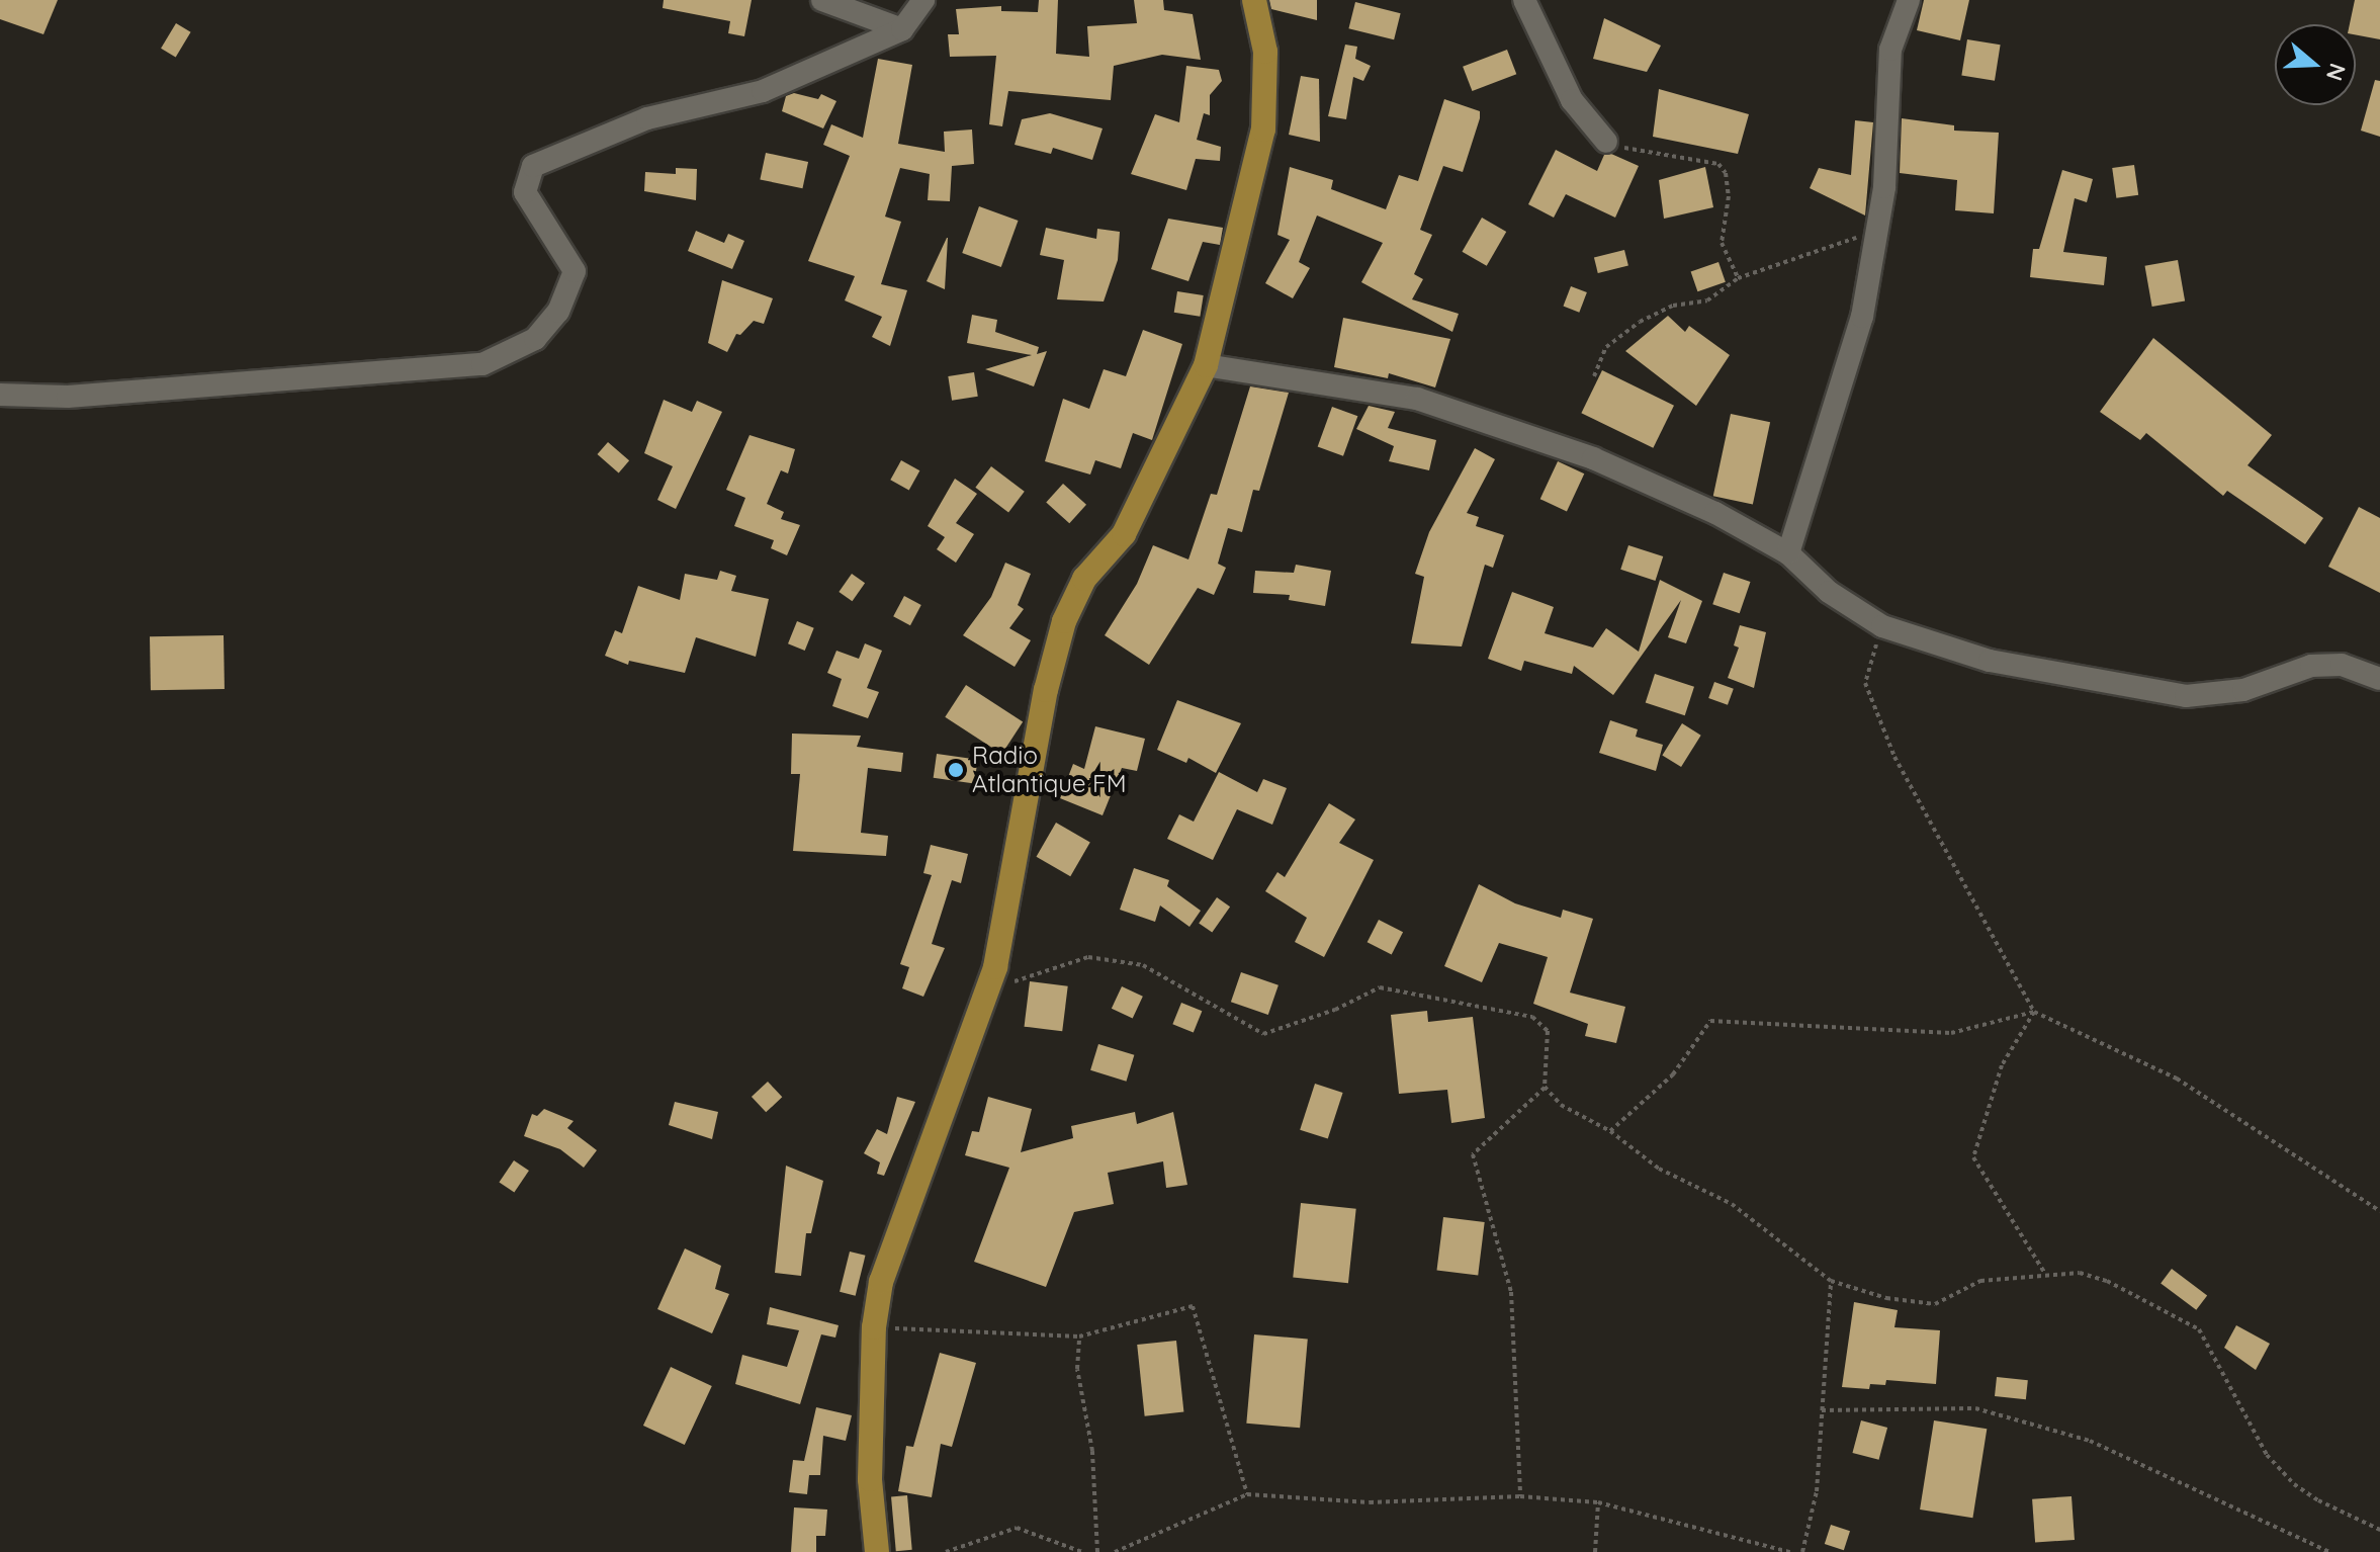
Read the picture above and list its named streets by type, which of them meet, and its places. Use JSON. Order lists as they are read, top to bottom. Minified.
{"places":["Radio Atlantique FM"],"north":"right"}
